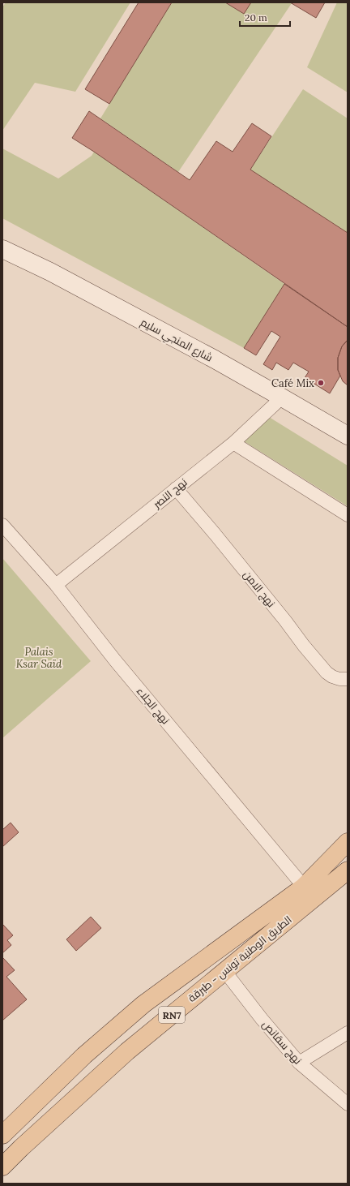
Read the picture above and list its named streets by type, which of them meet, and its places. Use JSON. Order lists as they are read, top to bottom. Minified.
{"streets":{"main road":["شارع المنجي سليم","الطريق الوطنية تونس - طبرقة","RN7"],"street":["نهج النصر","نهج الامن","نهج الجلاء","نهج سقانص"]},"crossings":[["شارع المنجي سليم","نهج النصر"],["نهج النصر","نهج الامن"],["نهج النصر","نهج الجلاء"],["نهج الجلاء","الطريق الوطنية تونس - طبرقة"],["الطريق الوطنية تونس - طبرقة","نهج سقانص"]],"parks":["Palais Ksar Saïd"],"places":["Café Mix"],"scale_bar":"20 m"}
